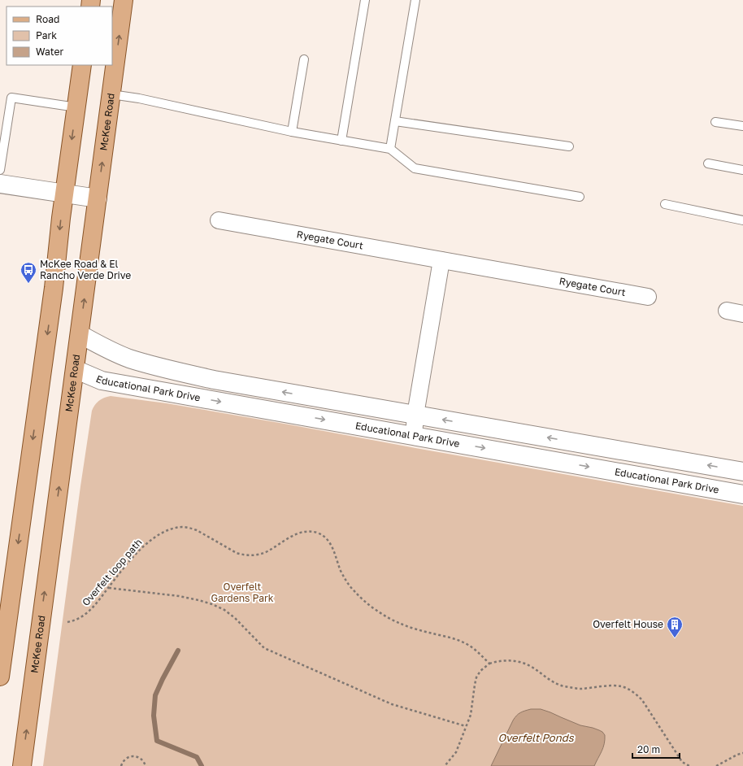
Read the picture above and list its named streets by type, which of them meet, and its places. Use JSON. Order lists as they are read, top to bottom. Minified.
{"streets":{"main road":["McKee Road"],"street":["Ryegate Court","Educational Park Drive"],"path":["Overfelt loop path"]},"crossings":[["McKee Road","Educational Park Drive"]],"water":["Overfelt Ponds"],"parks":["Overfelt Gardens Park"],"places":{"bus stop":["McKee Road & El Rancho Verde Drive"],"building":["Overfelt House"]},"legend":["Road","Park","Water"],"scale_bar":"20 m"}
